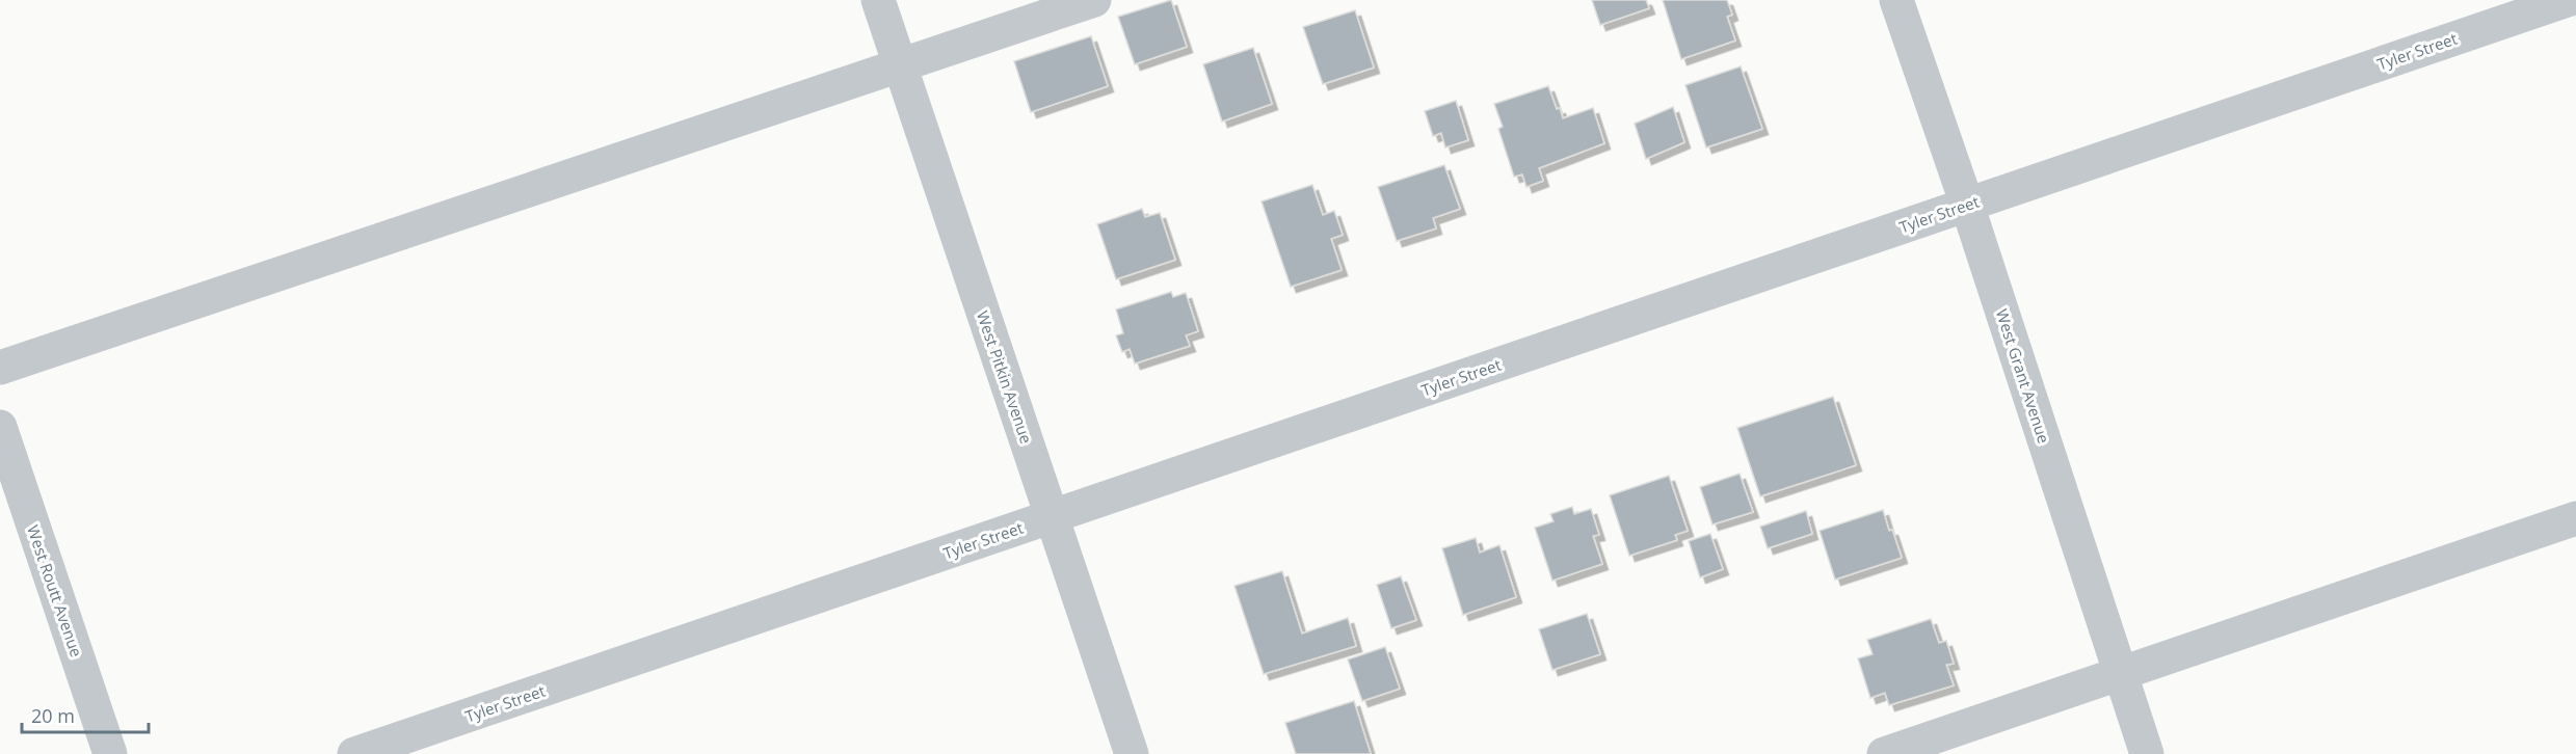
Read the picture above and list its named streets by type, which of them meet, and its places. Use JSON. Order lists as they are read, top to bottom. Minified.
{"streets":{"street":["Tyler Street","West Grant Avenue","West Pitkin Avenue","West Routt Avenue"]},"crossings":[["Tyler Street","West Grant Avenue"],["Tyler Street","West Pitkin Avenue"]],"scale_bar":"20 m"}
